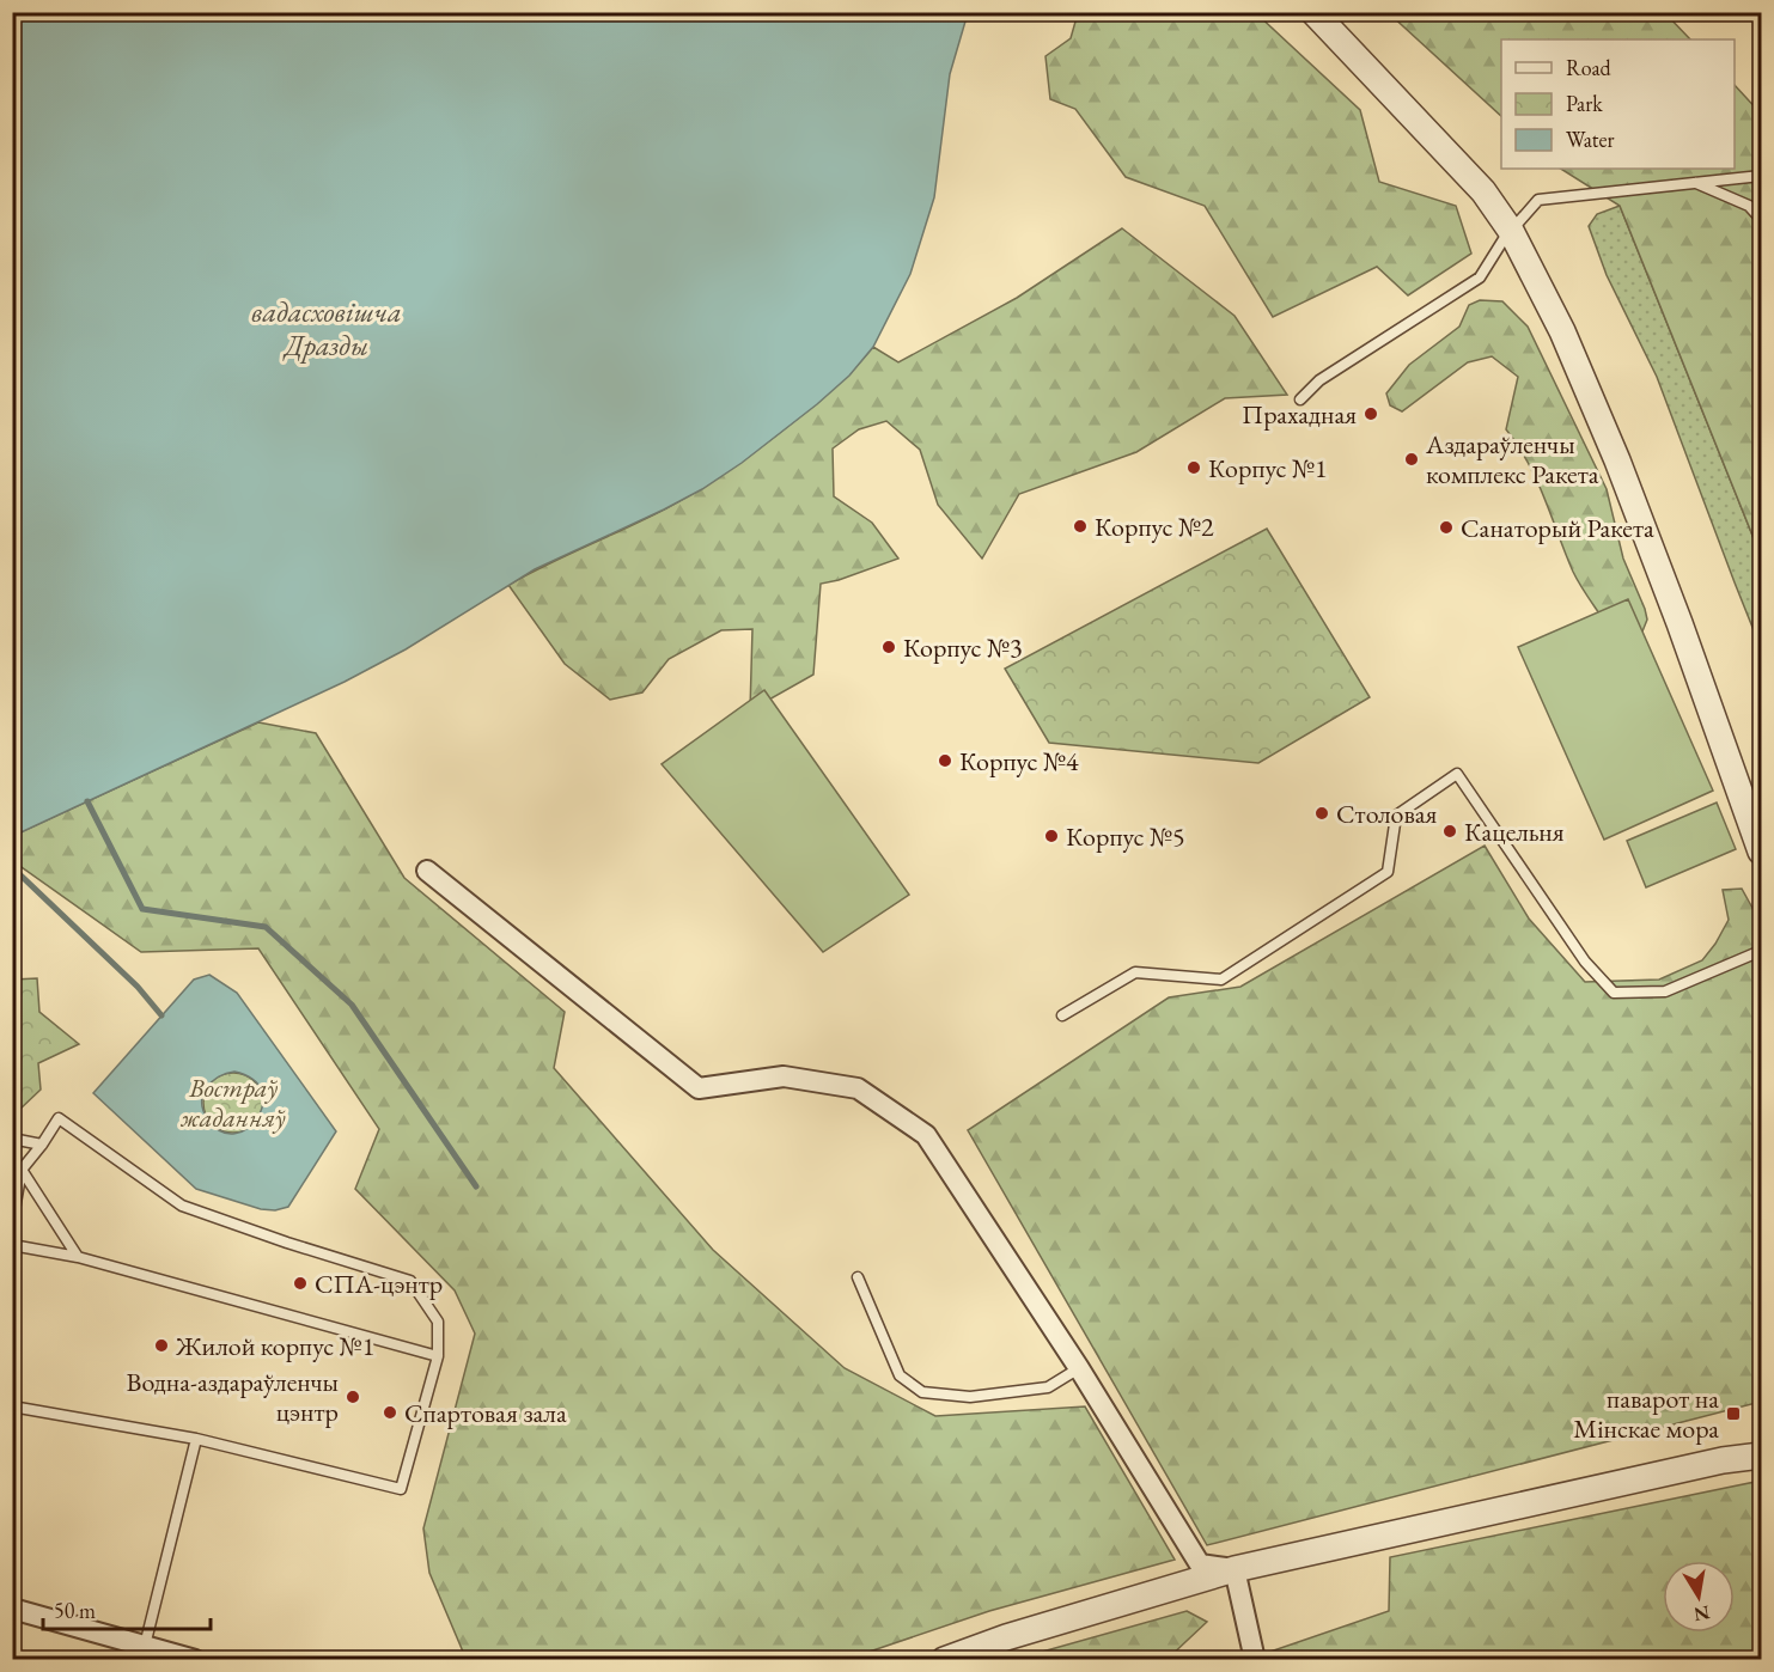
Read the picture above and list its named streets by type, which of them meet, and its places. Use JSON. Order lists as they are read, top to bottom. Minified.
{"water":["вадасховішча Дразды"],"parks":["Востраў жаданняў"],"places":{"other":["Прахадная","Аздараўленчы комплекс Ракета","Корпус №1","Корпус №2","Санаторый Ракета","Корпус №3","Корпус №4","Столовая","Кацельня","Корпус №5","СПА-цэнтр","Жилой корпус №1","Водна-аздараўленчы цэнтр","Спартовая зала"],"transit":["паварот на Мінскае мора"]},"legend":["Road","Park","Water"],"scale_bar":"50 m","north":"bottom"}
